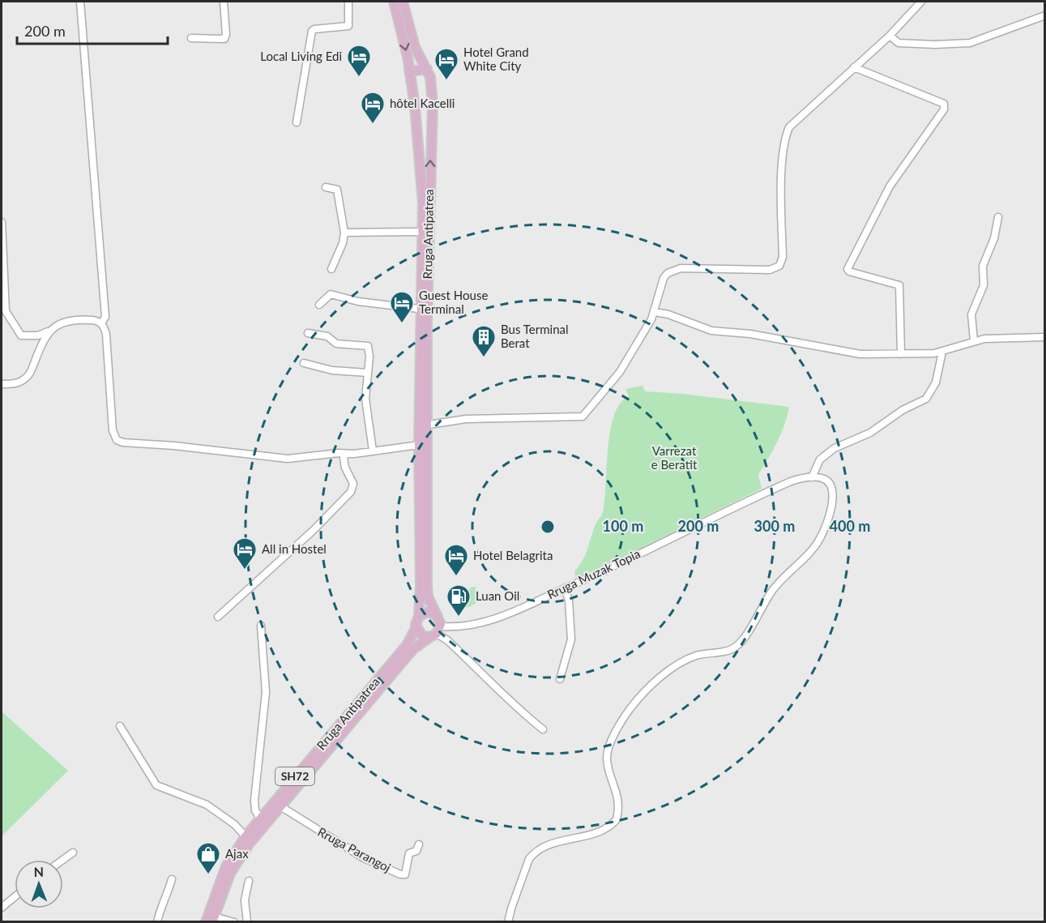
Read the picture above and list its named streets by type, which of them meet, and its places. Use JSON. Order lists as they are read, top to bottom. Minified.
{"streets":{"main road":["Rruga Antipatrea","SH72"],"street":["Rruga Muzak Topia","Rruga Parangoj"]},"crossings":[["Rruga Antipatrea","Rruga Muzak Topia"],["Rruga Antipatrea","Rruga Parangoj"]],"parks":["Varrezat e Beratit"],"places":{"hotel":["Local Living Edi","Hotel Grand White City","hôtel Kacelli","Guest House Terminal","All in Hostel","Hotel Belagrita"],"building":["Bus Terminal Berat"],"fuel station":["Luan Oil"],"shop":["Ajax"]},"scale_bar":"200 m","north":"top","rings":["100 m","200 m","300 m","400 m"]}
